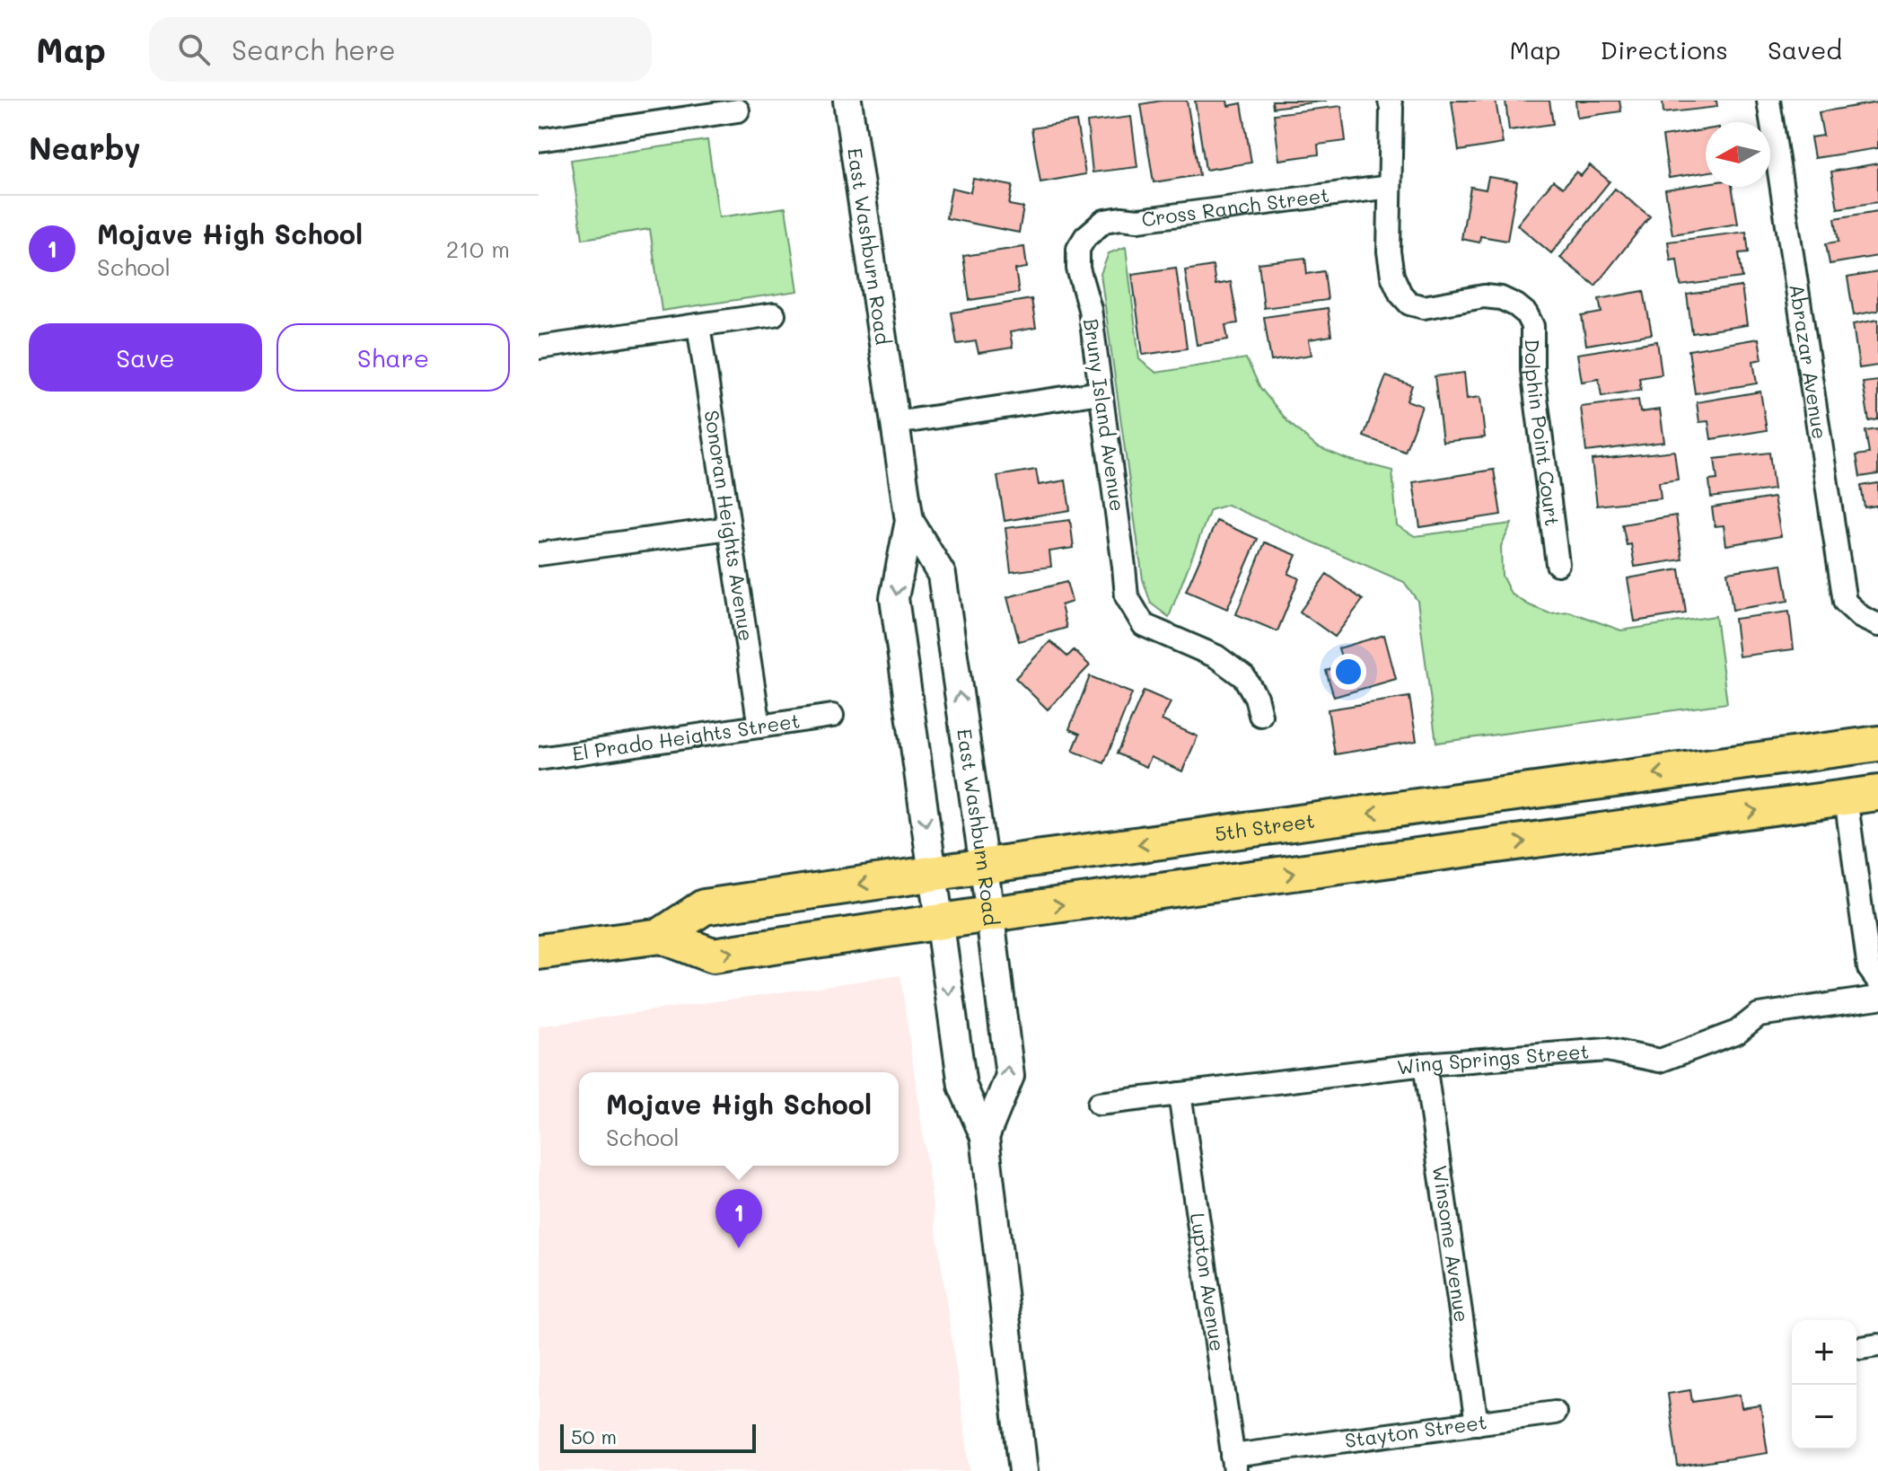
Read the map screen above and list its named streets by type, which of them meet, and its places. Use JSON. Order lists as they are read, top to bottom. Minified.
{"streets":{"main road":["5th Street"],"street":["Cross Ranch Street","East Washburn Road","Abrazar Avenue","Bruny Island Avenue","Dolphin Point Court","Sonoran Heights Avenue","El Prado Heights Street","Wing Springs Street","Winsome Avenue","Lupton Avenue","Stayton Street"]},"crossings":[["Cross Ranch Street","Bruny Island Avenue"],["Cross Ranch Street","Dolphin Point Court"],["East Washburn Road","5th Street"],["Sonoran Heights Avenue","El Prado Heights Street"],["Wing Springs Street","Winsome Avenue"],["Wing Springs Street","Lupton Avenue"],["Winsome Avenue","Stayton Street"],["Lupton Avenue","Stayton Street"]],"scale_bar":"50 m","north":"left","page":{"header":"Map","search":"Search here","nav":["Map","Directions","Saved"],"heading":"Nearby","list":[{"mark":"1","name":"Mojave High School","note":"School","value":"210 m"}],"buttons":["Save","Share"],"popup":["Mojave High School","School"],"pins":"1","map_buttons":["+","−"],"scale":"50 m"}}
